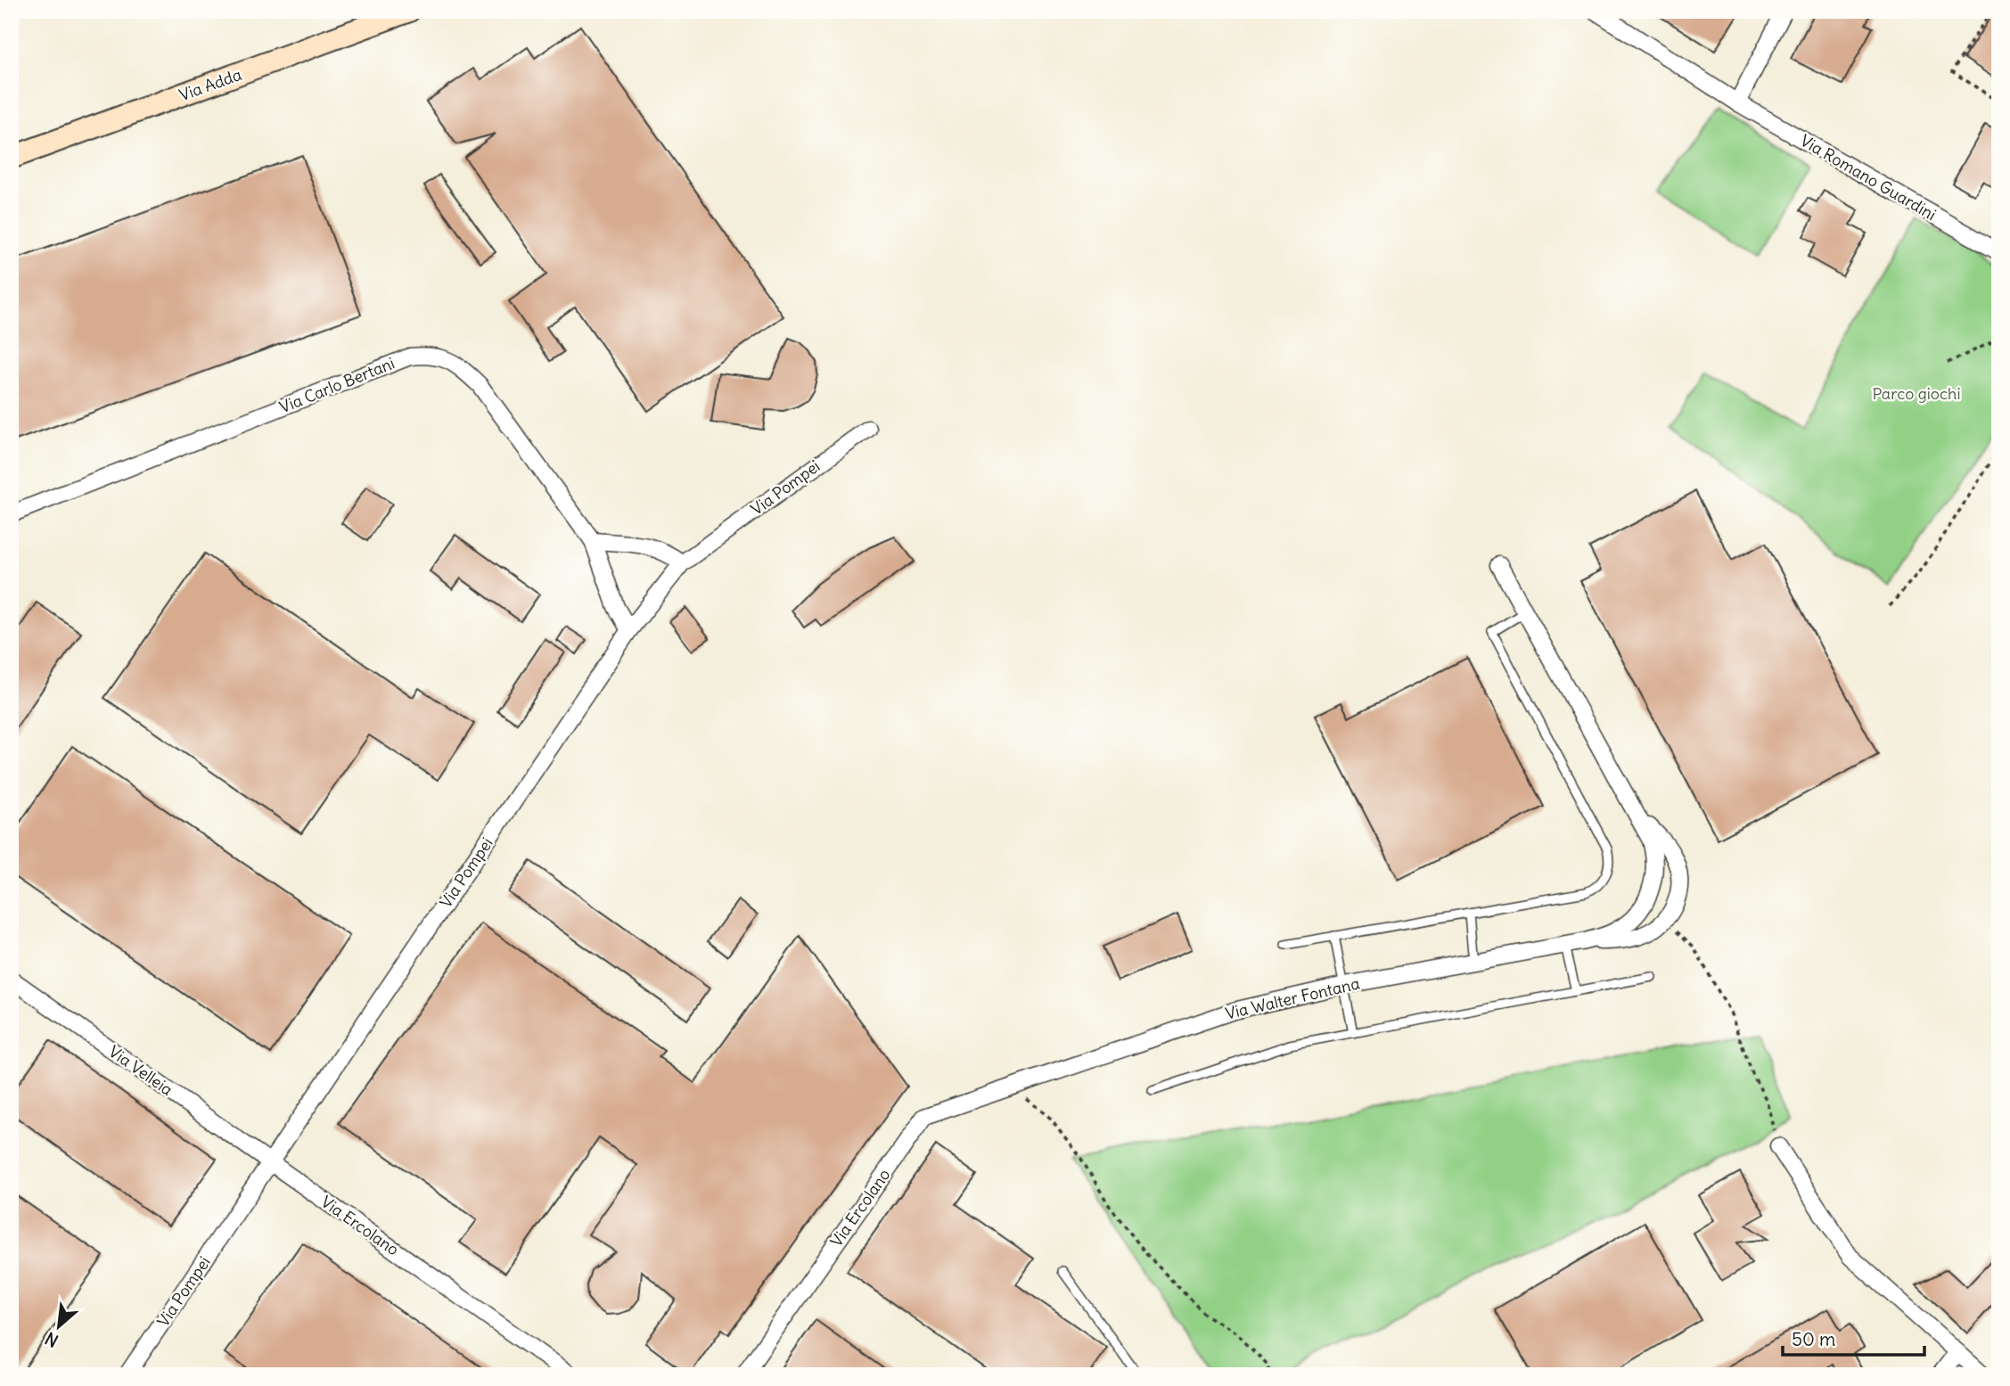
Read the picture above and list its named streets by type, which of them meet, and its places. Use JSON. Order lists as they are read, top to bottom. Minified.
{"streets":{"main road":["Via Adda"],"street":["Via Romano Guardini","Via Carlo Bertani","Via Pompei","Via Walter Fontana","Via Velleia","Via Ercolano"]},"crossings":[["Via Carlo Bertani","Via Pompei"],["Via Pompei","Via Velleia"],["Via Pompei","Via Ercolano"],["Via Walter Fontana","Via Ercolano"],["Via Velleia","Via Ercolano"]],"parks":["Parco giochi"],"scale_bar":"50 m","north":"bottom left"}
